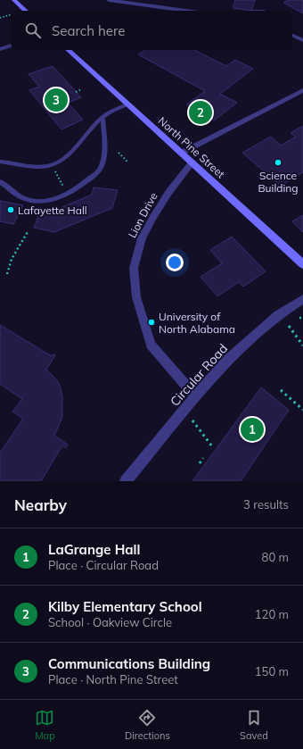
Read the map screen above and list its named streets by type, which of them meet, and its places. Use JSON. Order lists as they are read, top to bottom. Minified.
{"streets":{"main road":["North Pine Street"],"street":["Lion Drive","Circular Road"]},"crossings":[["North Pine Street","Lion Drive"],["Lion Drive","Circular Road"]],"places":["Science Building","Lafayette Hall","University of North Alabama"],"page":{"search":"Search here","pins":["3","2","1"],"heading":["Nearby","3 results"],"list":[{"mark":"1","name":"LaGrange Hall","note":"Place · Circular Road","value":"80 m"},{"mark":"2","name":"Kilby Elementary School","note":"School · Oakview Circle","value":"120 m"},{"mark":"3","name":"Communications Building","note":"Place · North Pine Street","value":"150 m"}],"nav":["Map","Directions","Saved"]}}
